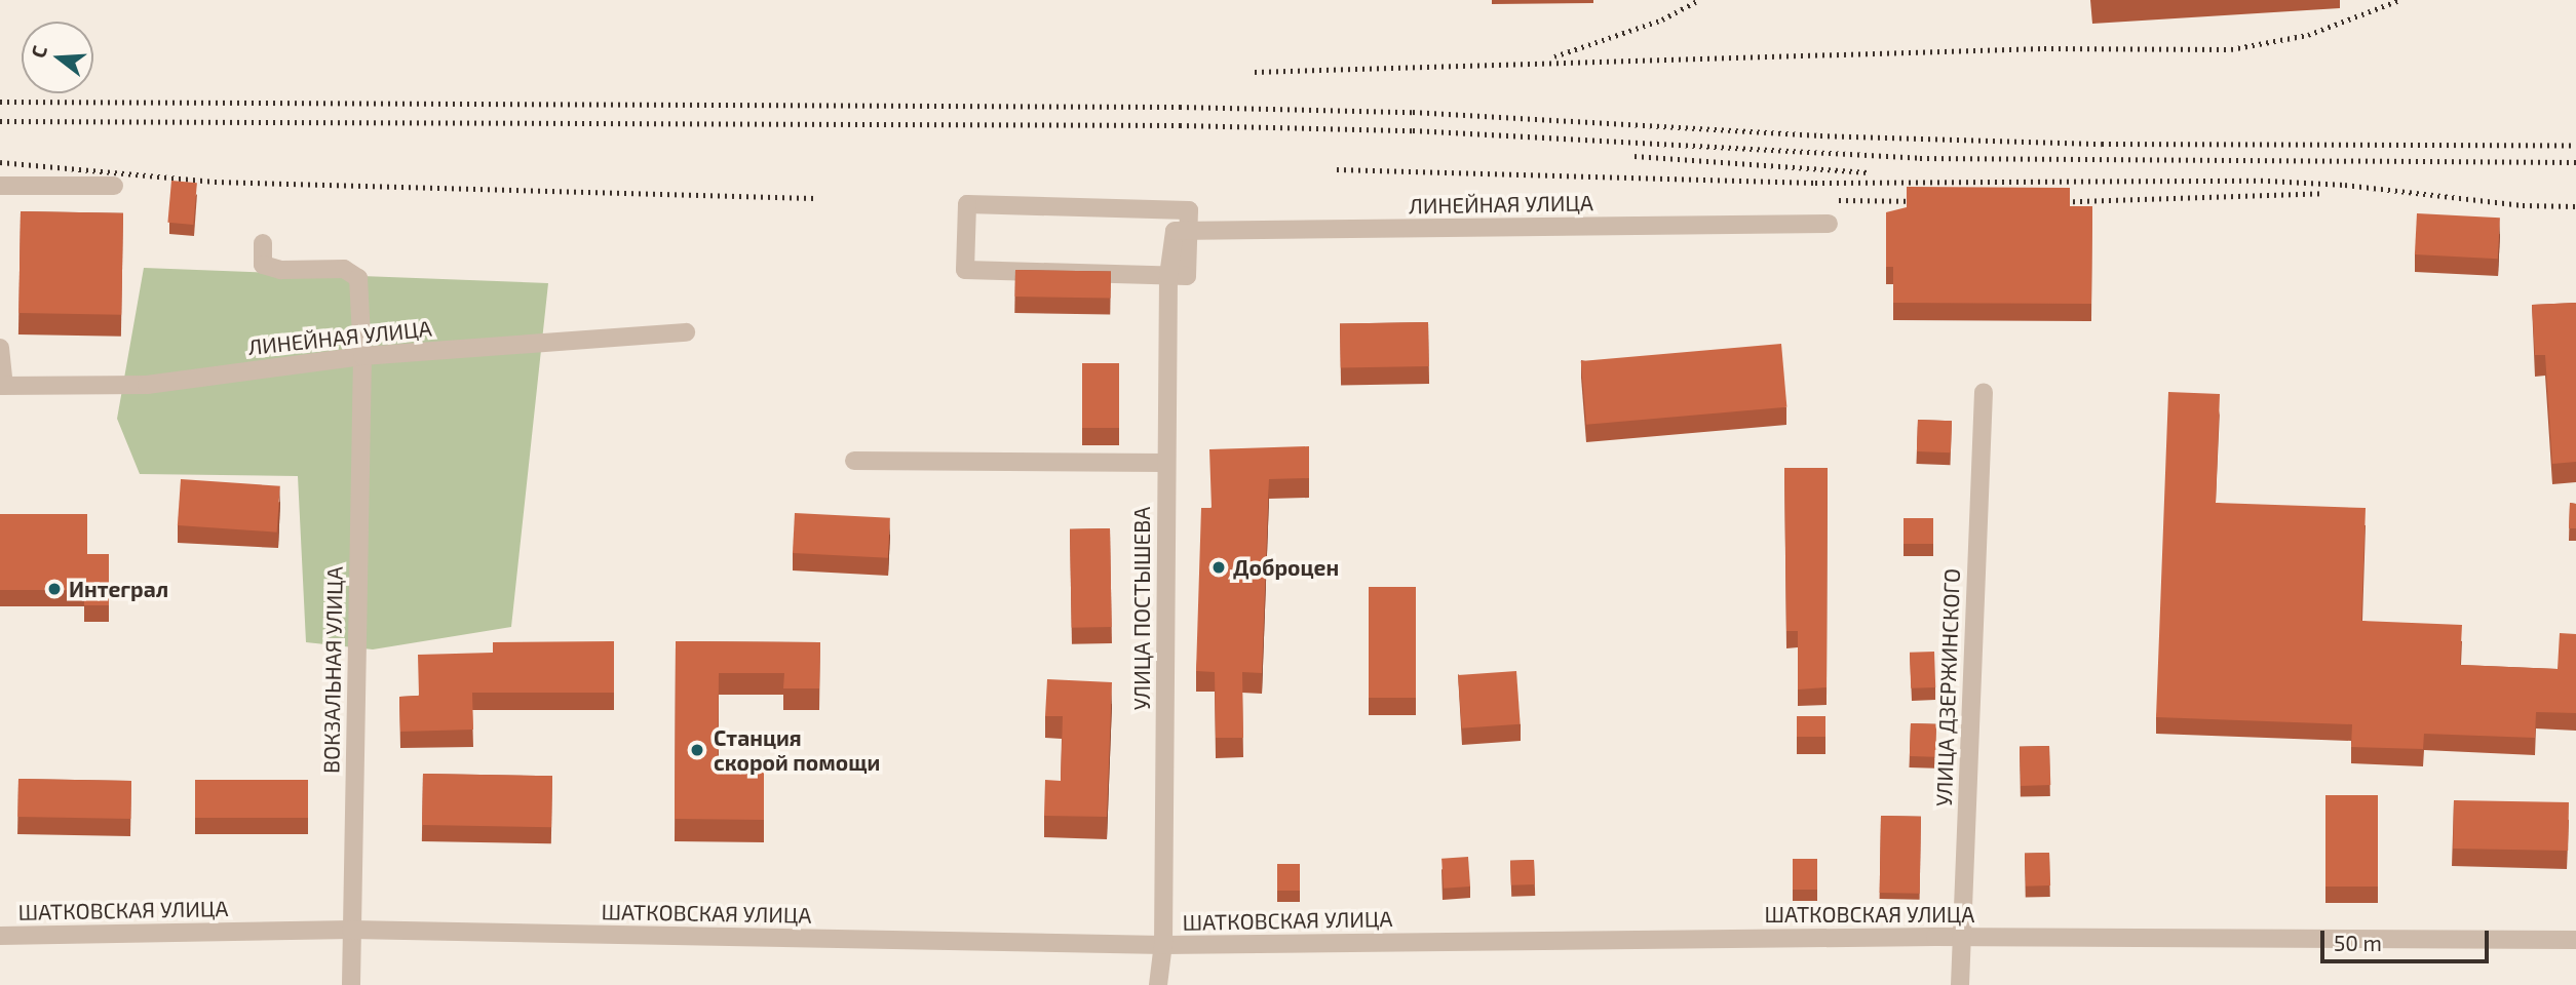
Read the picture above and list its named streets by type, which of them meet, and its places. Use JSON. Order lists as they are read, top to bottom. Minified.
{"streets":{"street":["ЛИНЕЙНАЯ УЛИЦА","УЛИЦА ПОСТЫШЕВА","ВОКЗАЛЬНАЯ УЛИЦА","УЛИЦА ДЗЕРЖИНСКОГО","ШАТКОВСКАЯ УЛИЦА"]},"crossings":[["ЛИНЕЙНАЯ УЛИЦА","УЛИЦА ПОСТЫШЕВА"],["ЛИНЕЙНАЯ УЛИЦА","ВОКЗАЛЬНАЯ УЛИЦА"],["УЛИЦА ПОСТЫШЕВА","ШАТКОВСКАЯ УЛИЦА"],["ВОКЗАЛЬНАЯ УЛИЦА","ШАТКОВСКАЯ УЛИЦА"],["УЛИЦА ДЗЕРЖИНСКОГО","ШАТКОВСКАЯ УЛИЦА"]],"places":["Доброцен","Интеграл","Станция скорой помощи"],"scale_bar":"50 m","north":"left"}
